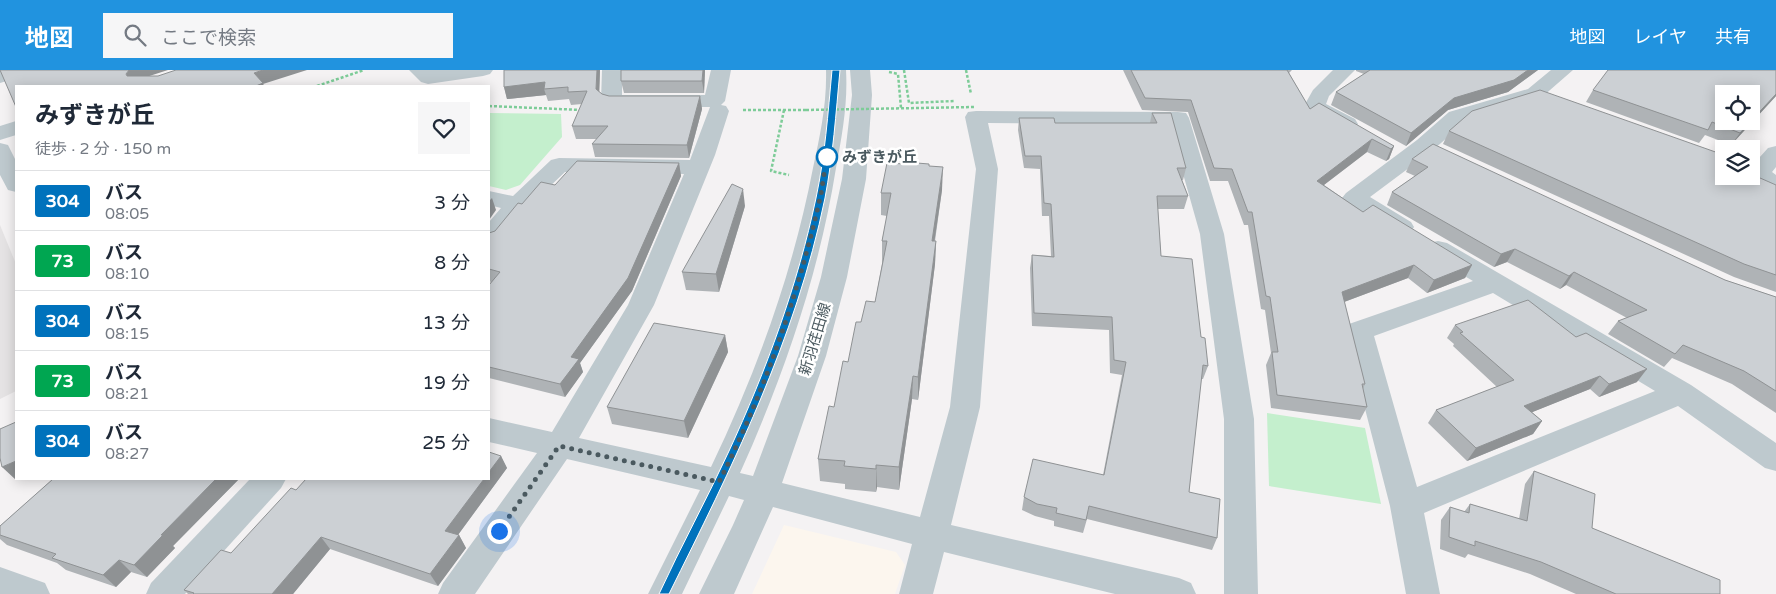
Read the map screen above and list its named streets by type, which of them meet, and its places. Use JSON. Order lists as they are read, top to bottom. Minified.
{"streets":{"street":["新羽荏田線"]},"places":["みずきが丘"],"lines":["bus line 304"],"page":{"header":"地図","search":"ここで検索","nav":["地図","レイヤ","共有"],"heading":["みずきが丘","徒歩 · 2 分 · 150 m"],"list":[{"mark":"304","name":"バス","note":"08:05","value":"3 分"},{"mark":"73","name":"バス","note":"08:10","value":"8 分"},{"mark":"304","name":"バス","note":"08:15","value":"13 分"},{"mark":"73","name":"バス","note":"08:21","value":"19 分"},{"mark":"304","name":"バス","note":"08:27","value":"25 分"}]}}
